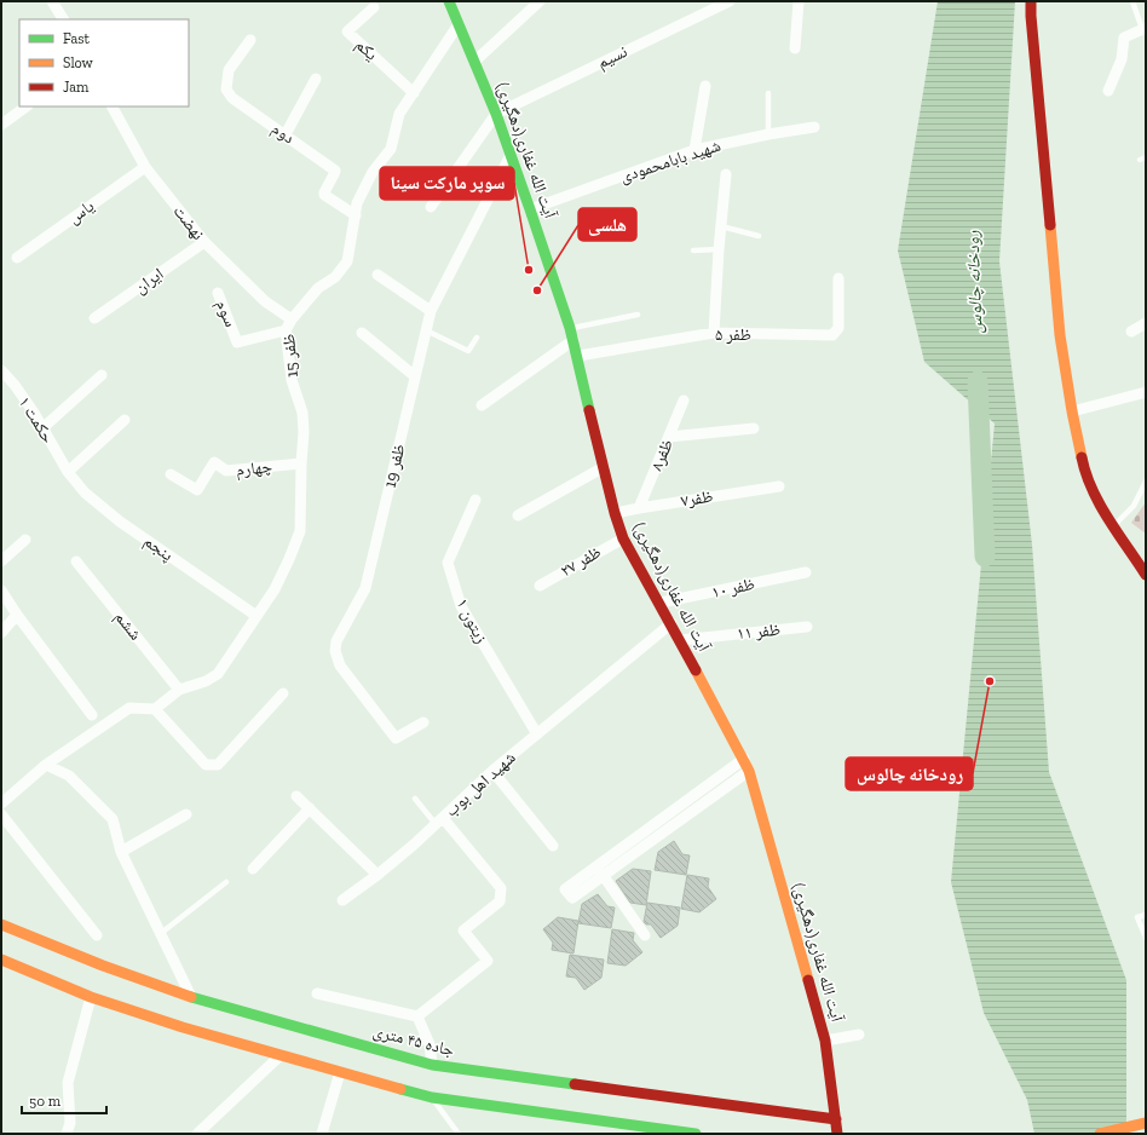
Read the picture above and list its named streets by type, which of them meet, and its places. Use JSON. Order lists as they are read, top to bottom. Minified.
{"streets":{"street":["یکم","نسیم","دوم","آیت الله غفاری(دهگیری)","شهید بابامحمودی","یاس","نهضت","ایران","سوم","ظفر ۵","ظفر 15","حکمت ۱","ظفر۸","ظفر 19","چهارم","ظفر۷","پنجم","ظفر ۲۷","ظفر ۱۰","زیتون ۱","ششم","ظفر ۱۱","شهید اهل بوب","جاده ۴۵ متری"]},"crossings":[["یکم","ظفر 15"],["نسیم","آیت الله غفاری(دهگیری)"],["دوم","ظفر 15"],["آیت الله غفاری(دهگیری)","شهید بابامحمودی"],["آیت الله غفاری(دهگیری)","ظفر ۵"],["آیت الله غفاری(دهگیری)","ظفر 15"],["آیت الله غفاری(دهگیری)","ظفر 19"],["آیت الله غفاری(دهگیری)","ظفر۷"],["آیت الله غفاری(دهگیری)","ظفر ۲۷"],["آیت الله غفاری(دهگیری)","ظفر ۱۰"],["آیت الله غفاری(دهگیری)","ظفر ۱۱"],["آیت الله غفاری(دهگیری)","شهید اهل بوب"],["آیت الله غفاری(دهگیری)","جاده ۴۵ متری"],["یاس","نهضت"],["نهضت","ایران"],["نهضت","ظفر 15"],["سوم","ظفر 15"],["ظفر 15","چهارم"],["ظفر 15","پنجم"],["ظفر 15","ششم"],["حکمت ۱","پنجم"],["ظفر۸","ظفر۷"],["زیتون ۱","شهید اهل بوب"]],"water":["رودخانه چالوس"],"places":["سوپر مارکت سینا","هلسی","رودخانه چالوس"],"legend":["Fast","Slow","Jam"],"scale_bar":"50 m"}
